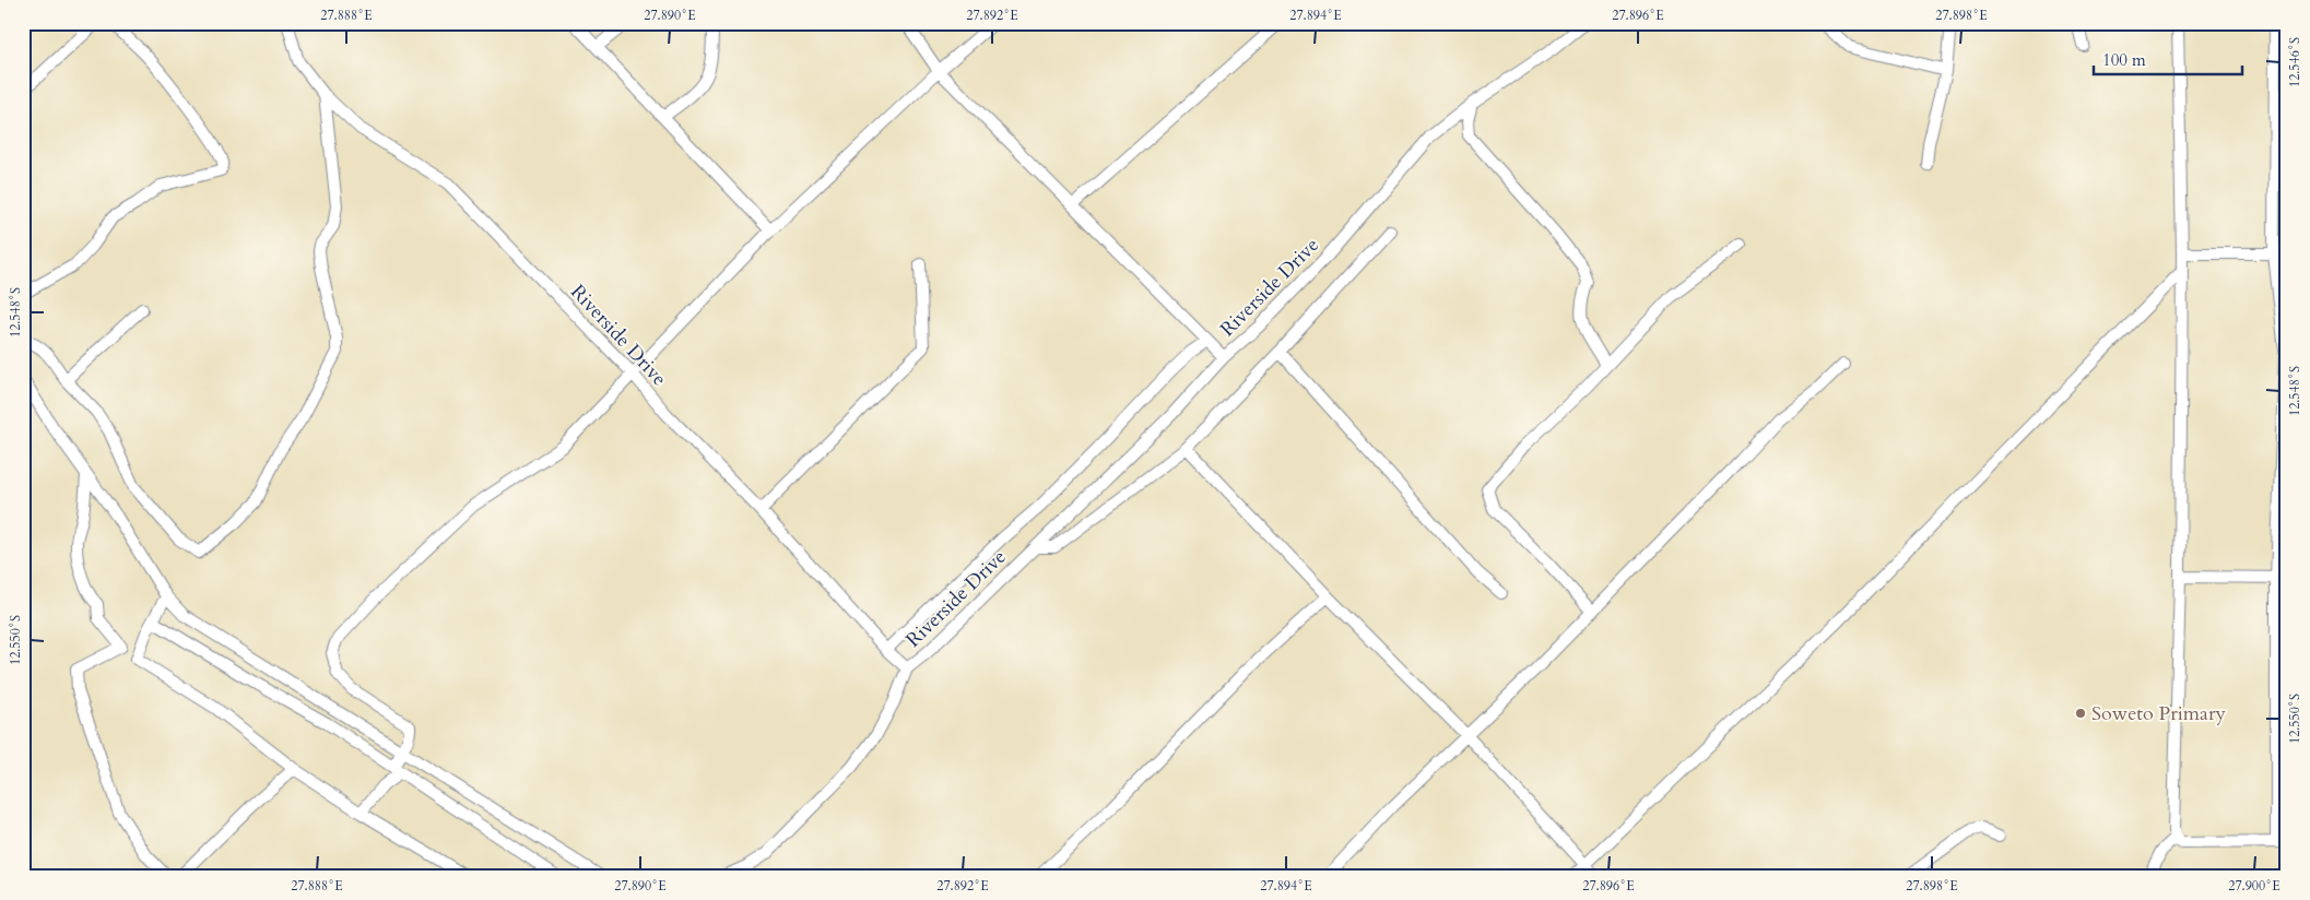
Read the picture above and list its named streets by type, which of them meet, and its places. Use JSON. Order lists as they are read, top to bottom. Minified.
{"streets":{"street":["Riverside Drive"]},"places":["Soweto Primary"],"scale_bar":"100 m","coordinates":["27.888°E","27.890°E","27.892°E","27.894°E","27.896°E","27.898°E","12.546°S","12.548°S","12.550°S","27.900°E"]}
